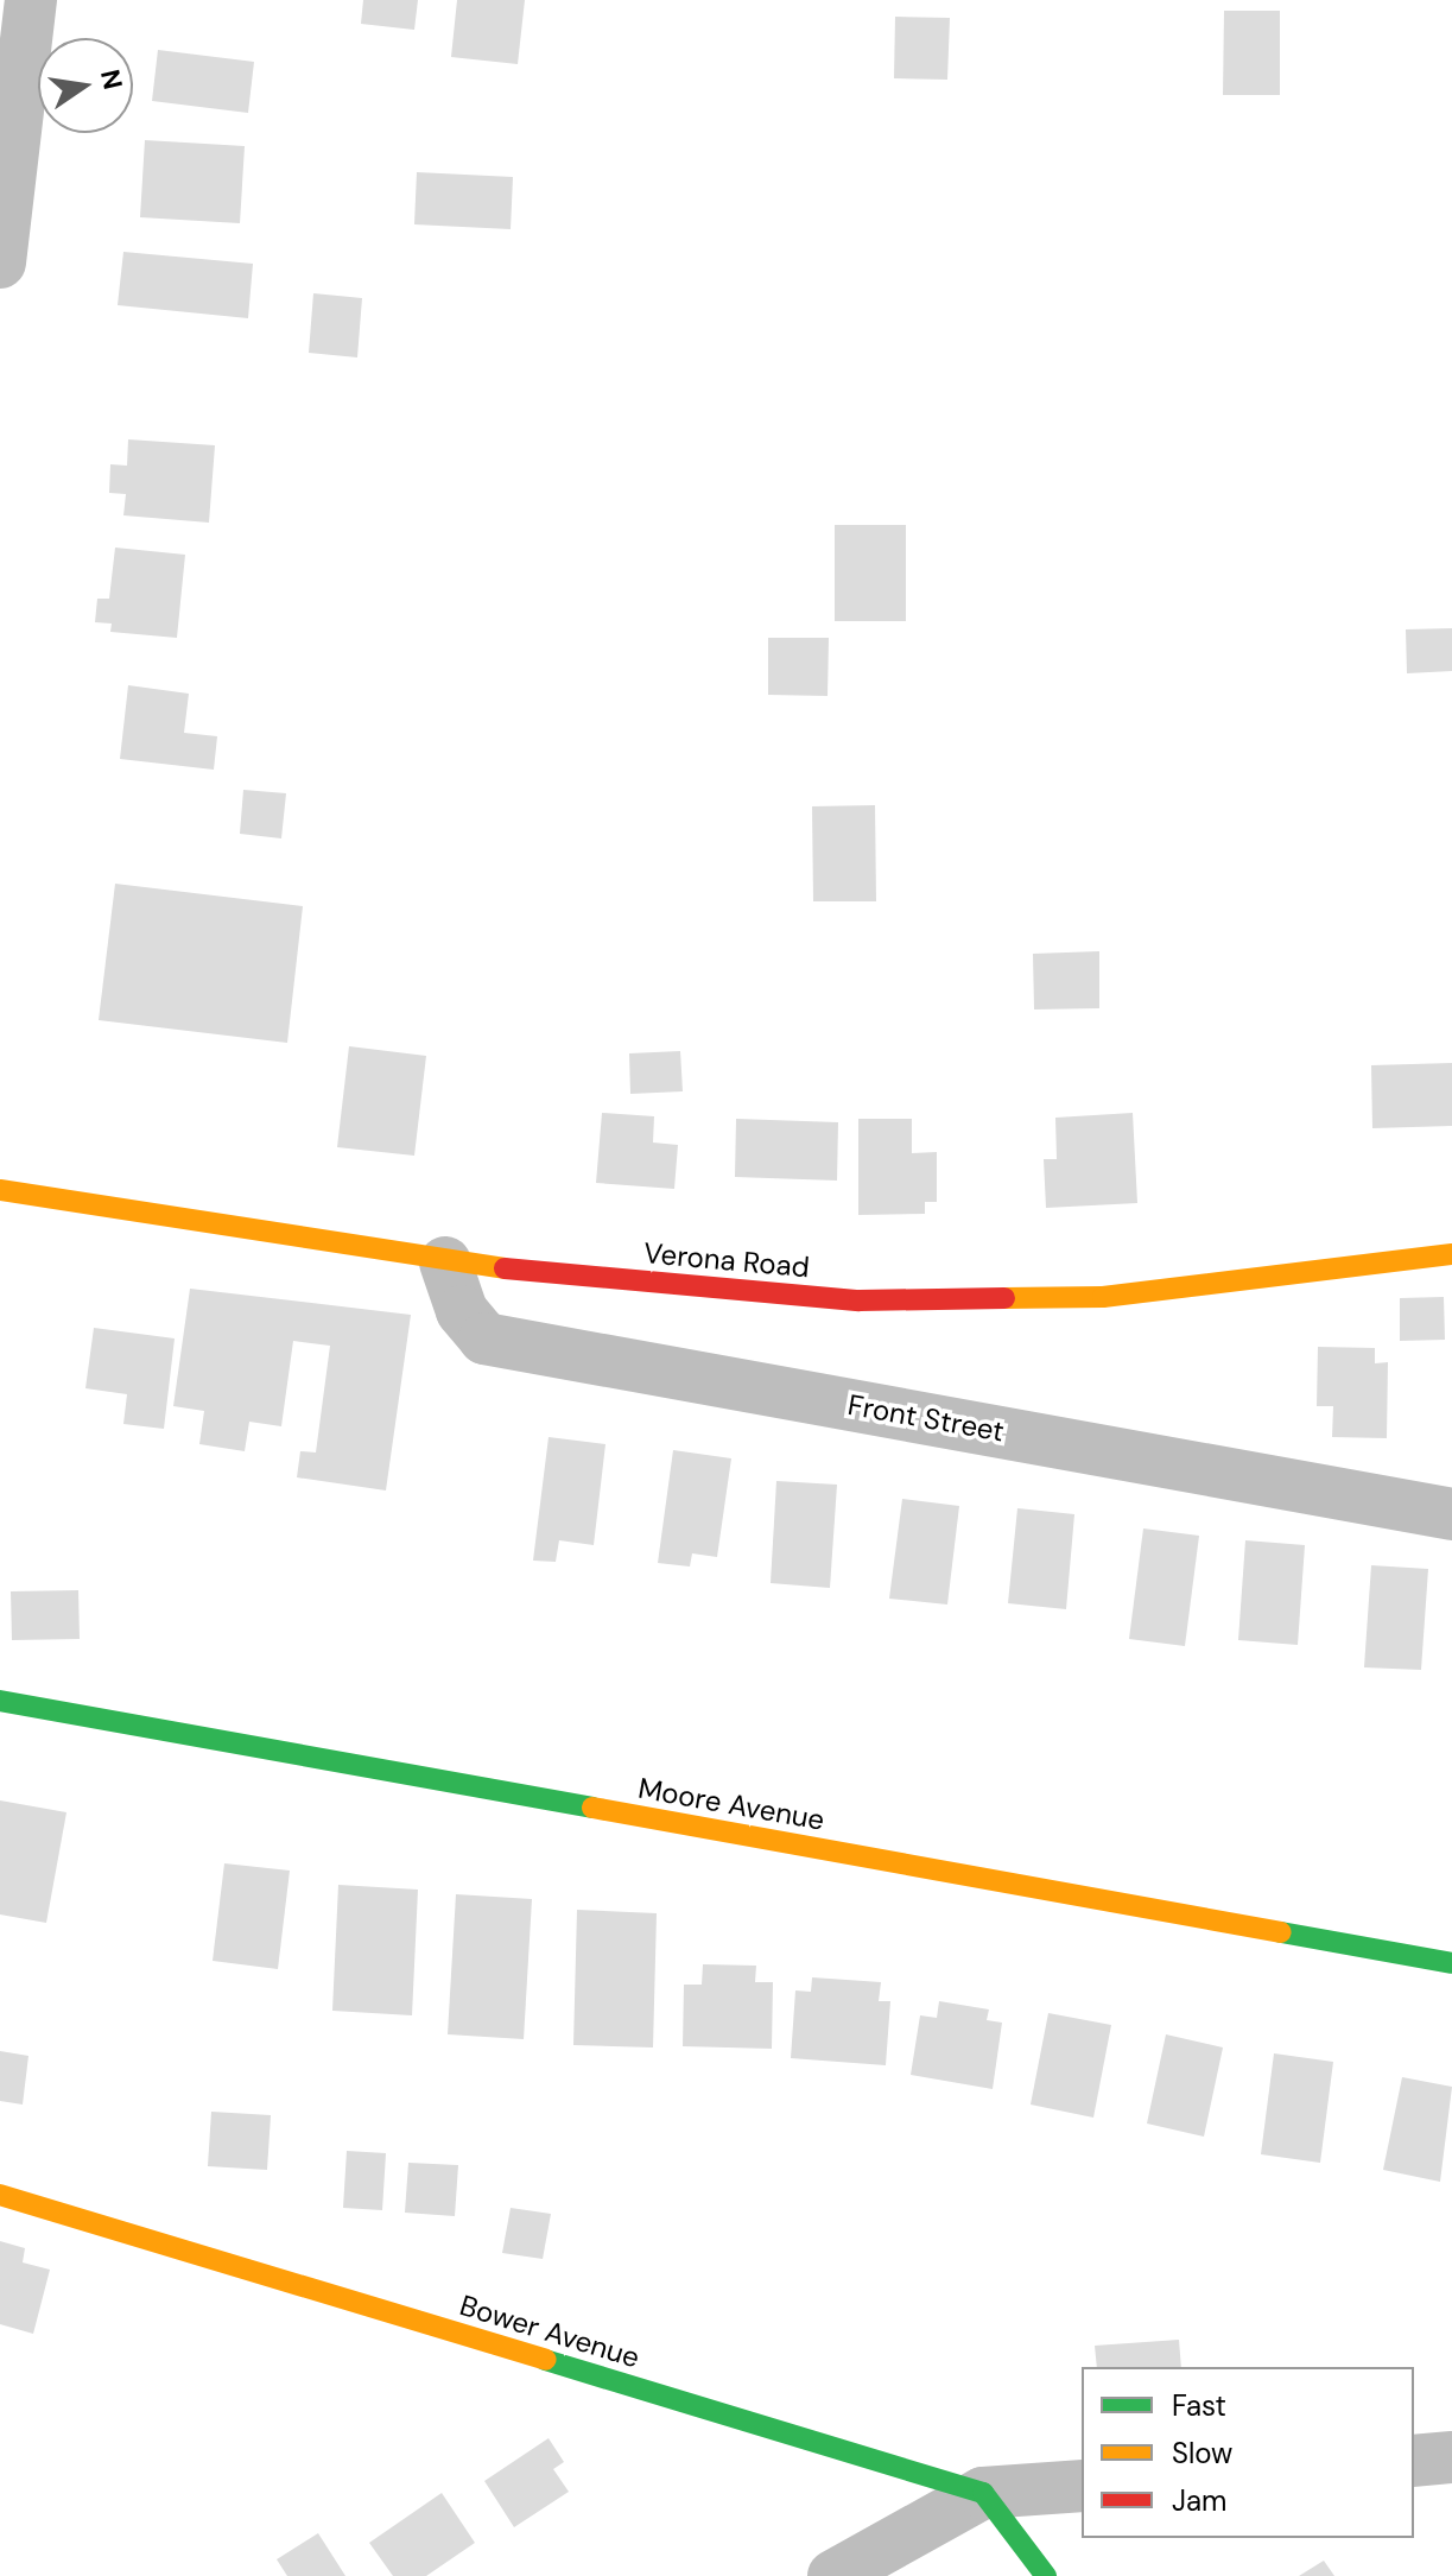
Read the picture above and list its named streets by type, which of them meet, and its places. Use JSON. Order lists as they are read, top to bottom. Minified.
{"streets":{"street":["Verona Road","Front Street","Moore Avenue","Bower Avenue"]},"crossings":[["Verona Road","Front Street"]],"legend":["Fast","Slow","Jam"],"north":"right"}
